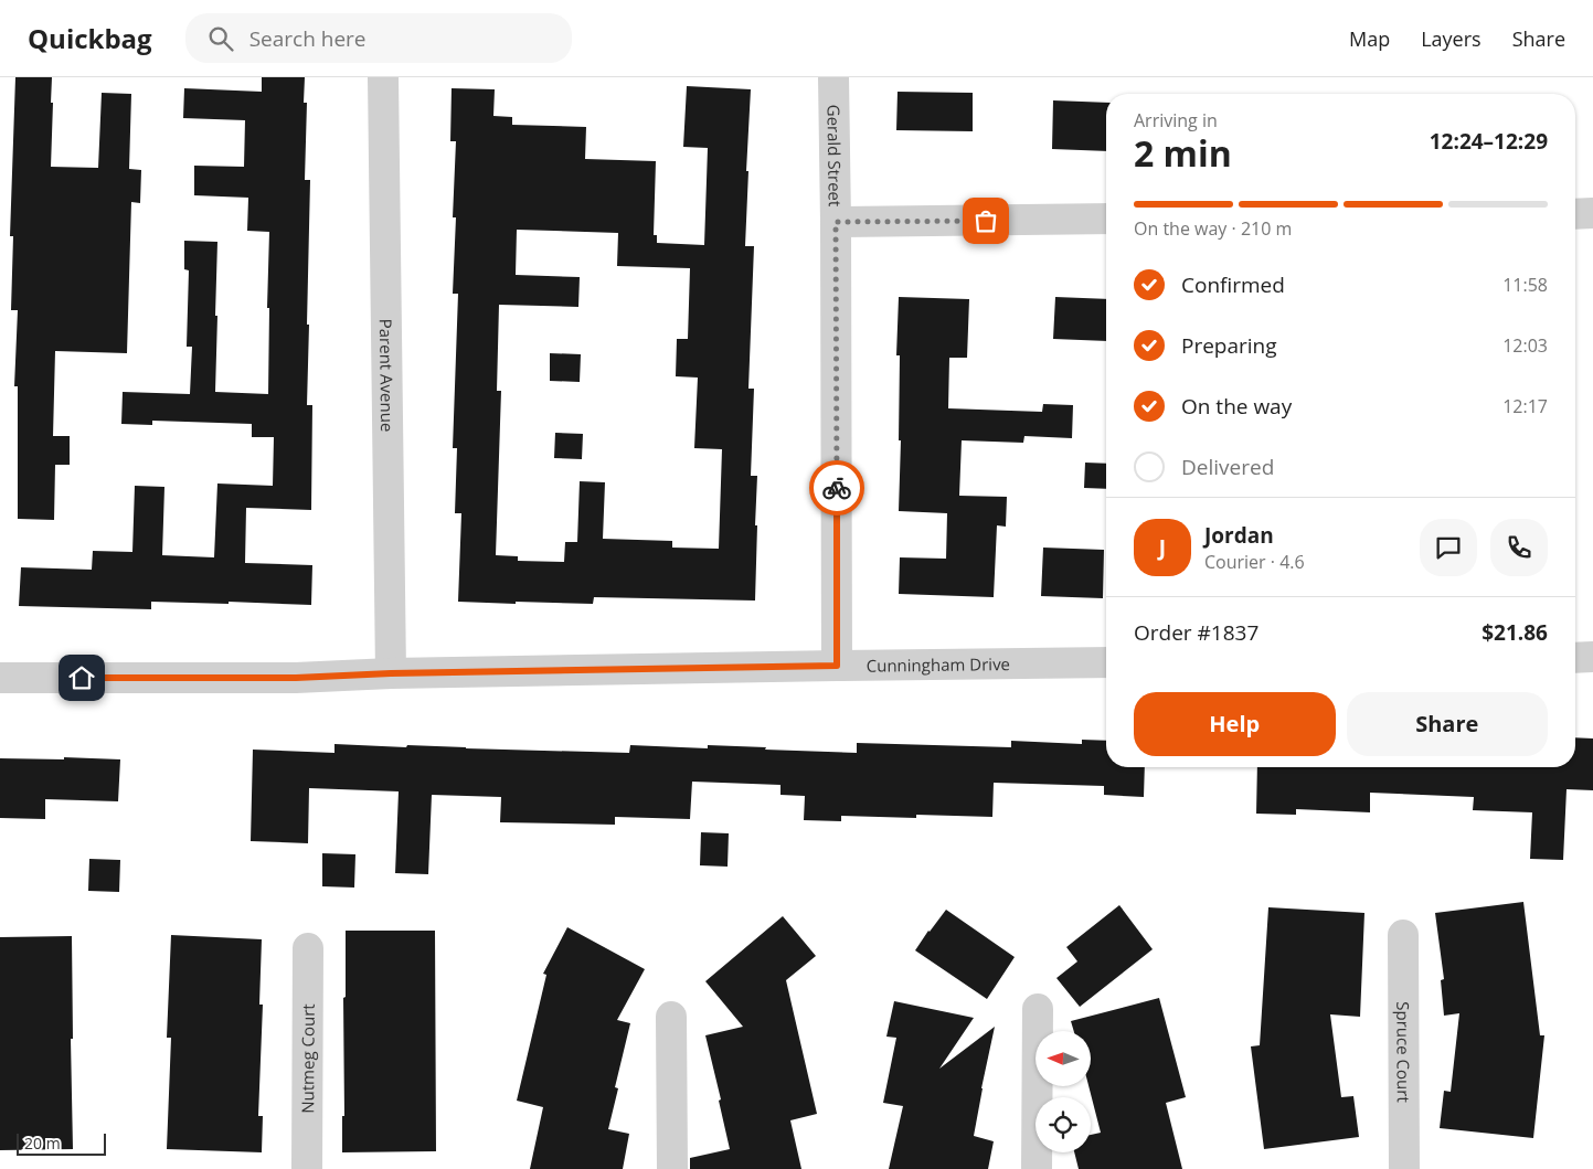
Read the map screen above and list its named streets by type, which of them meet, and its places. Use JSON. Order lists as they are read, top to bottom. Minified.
{"streets":{"street":["Gerald Street","Parent Avenue","Cunningham Drive","Spruce Court","Nutmeg Court"]},"crossings":[["Gerald Street","Cunningham Drive"],["Parent Avenue","Cunningham Drive"]],"scale_bar":"20 m","north":"left","page":{"header":"Quickbag","search":"Search here","nav":["Map","Layers","Share"],"heading":["2 min","Arriving in","12:24–12:29"],"panel":["Jordan","Courier · 4.6","Order #1837","$21.86"],"bar":"On the way · 210 m","list":[["Confirmed","11:58"],["Preparing","12:03"],["On the way","12:17"],"Delivered"],"round":"J","buttons":["Help","Share"],"scale":"20 m"}}
